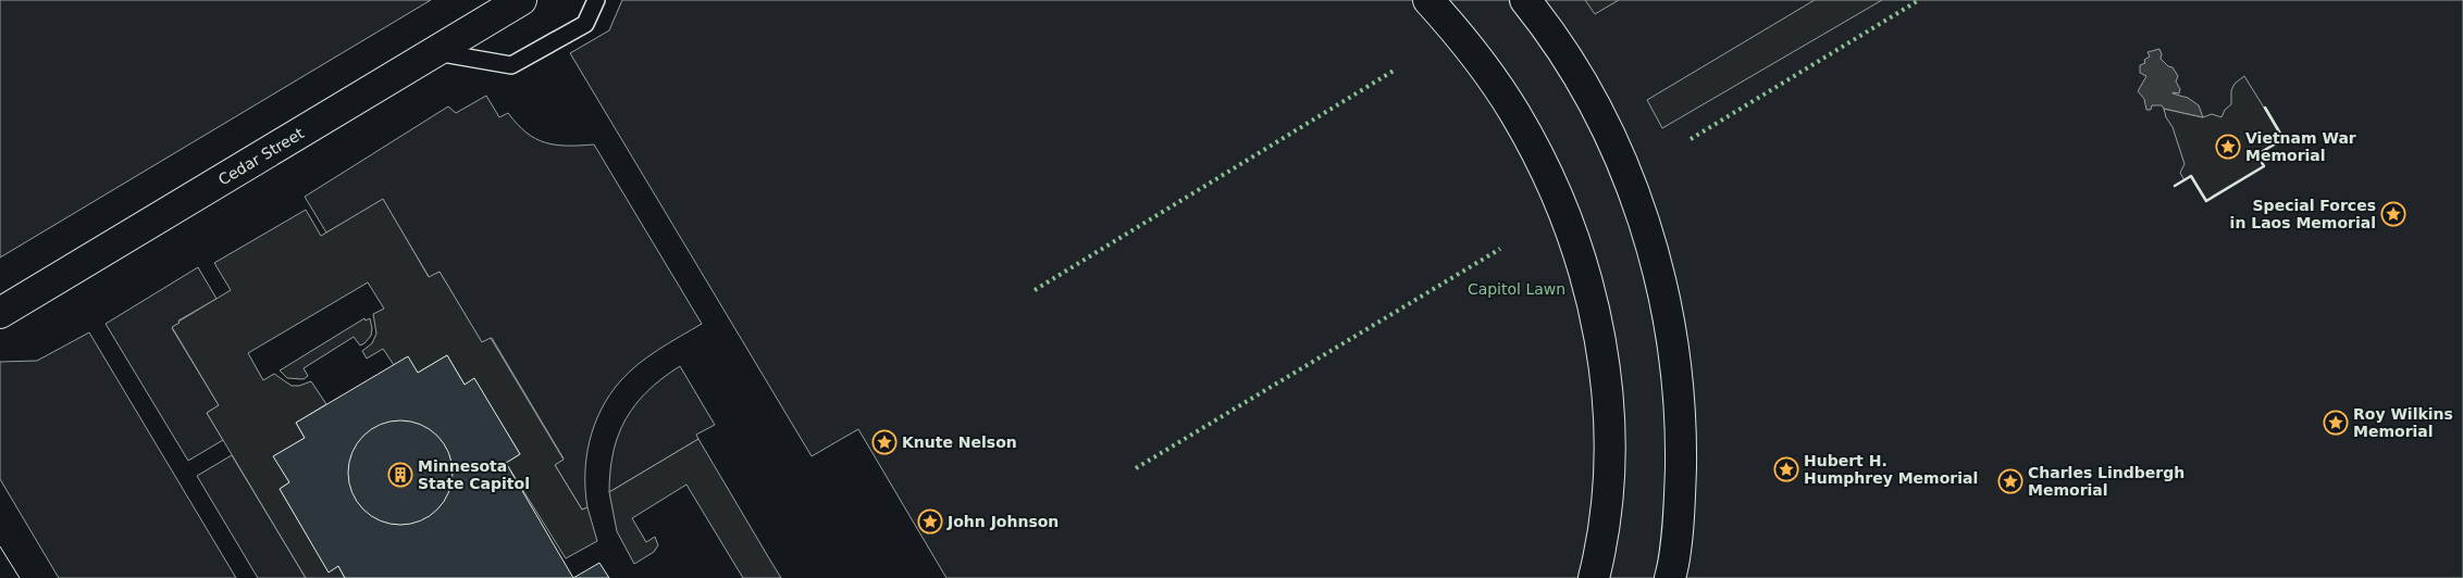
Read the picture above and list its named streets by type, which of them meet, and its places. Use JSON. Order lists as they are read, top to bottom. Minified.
{"streets":{"street":["Cedar Street"]},"parks":["Capitol Lawn"],"places":{"place":["Vietnam War Memorial","Special Forces in Laos Memorial","Roy Wilkins Memorial","Knute Nelson","Hubert H. Humphrey Memorial","Charles Lindbergh Memorial","John Johnson"],"building":["Minnesota State Capitol"]}}
